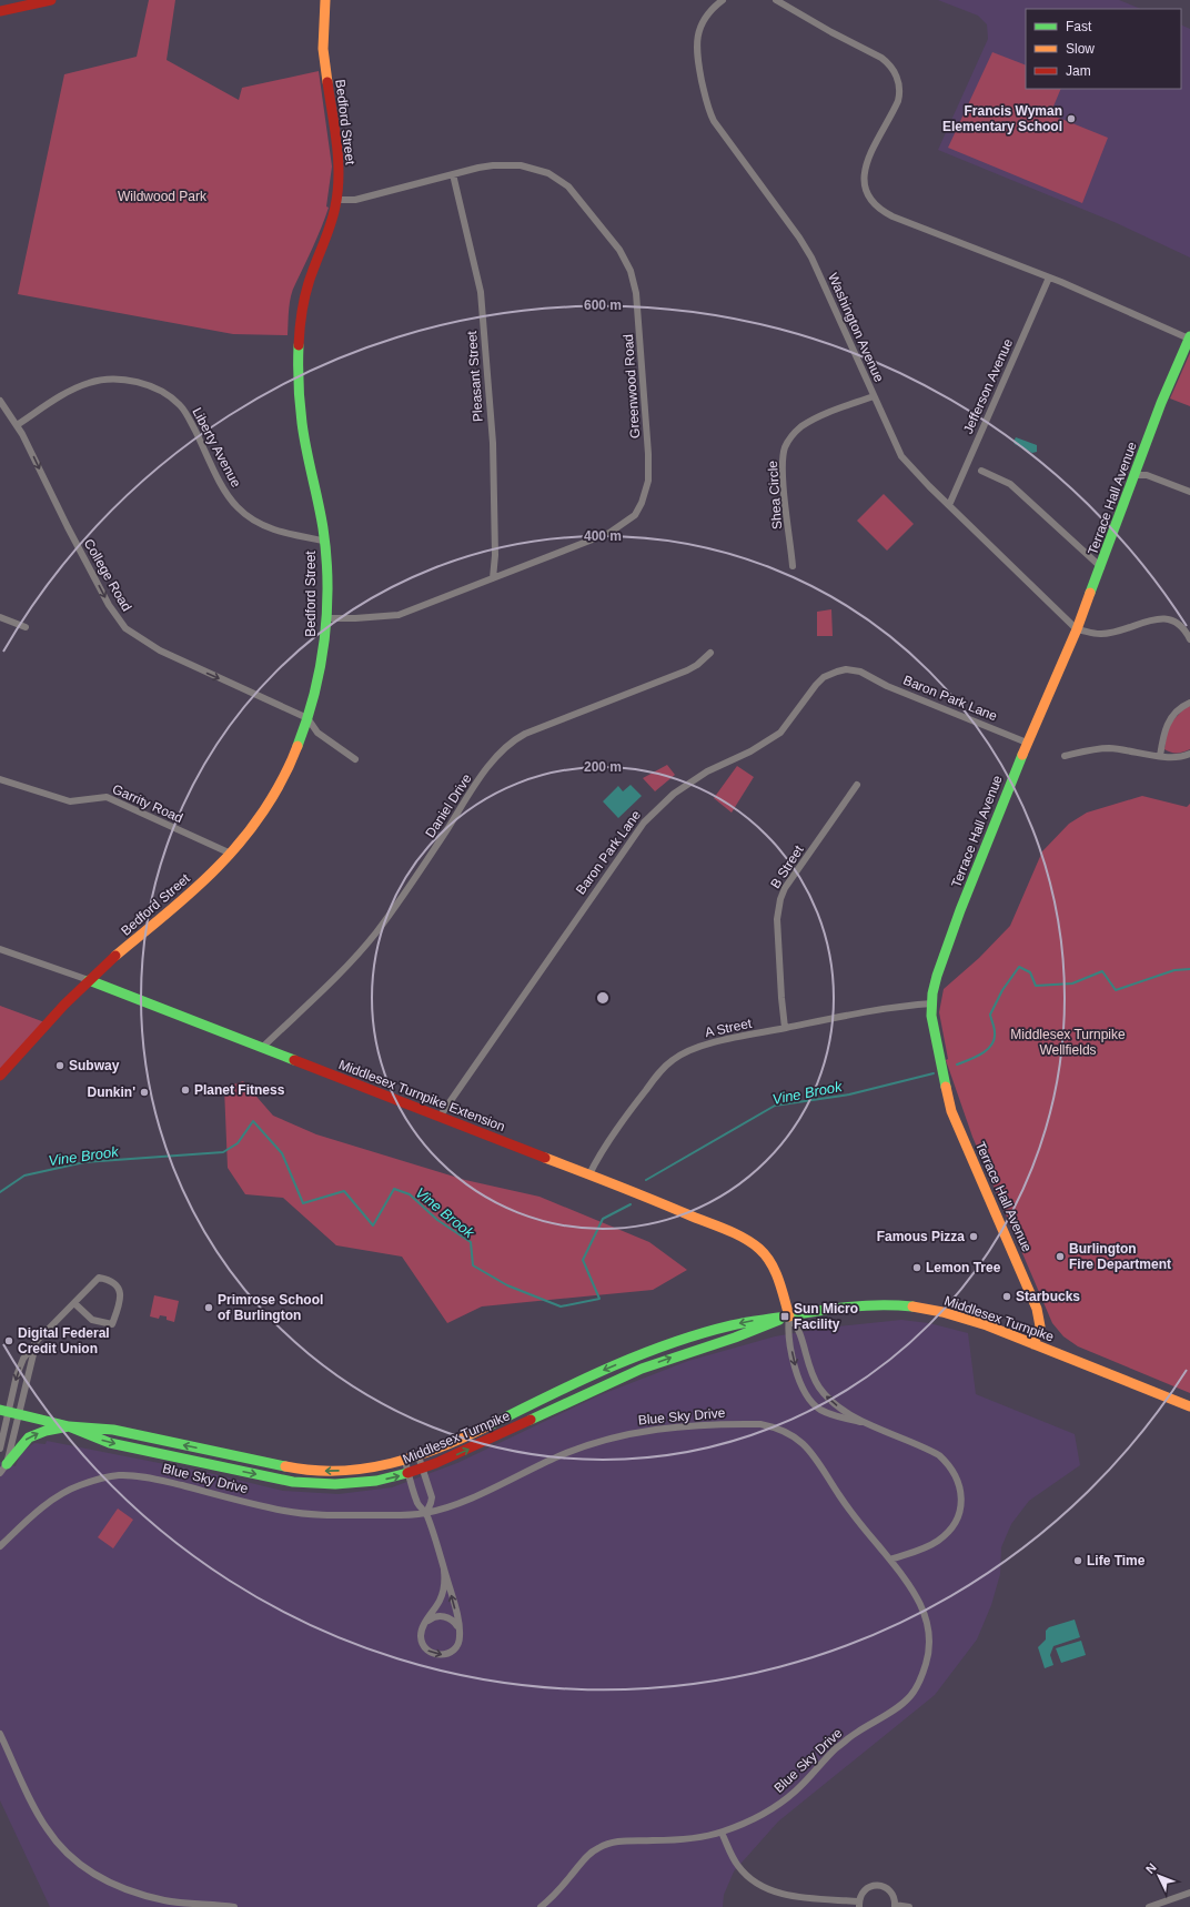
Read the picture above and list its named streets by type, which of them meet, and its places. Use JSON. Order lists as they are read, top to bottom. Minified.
{"streets":{"main road":["Bedford Street","Terrace Hall Avenue","Middlesex Turnpike Extension","Middlesex Turnpike"],"street":["Washington Avenue","Pleasant Street","Greenwood Road","Jefferson Avenue","Liberty Avenue","Shea Circle","College Road","Baron Park Lane","Garrity Road","Daniel Drive","B Street","A Street","Blue Sky Drive"]},"crossings":[["Bedford Street","Greenwood Road"],["Bedford Street","Liberty Avenue"],["Bedford Street","College Road"],["Bedford Street","Garrity Road"],["Bedford Street","Middlesex Turnpike Extension"],["Washington Avenue","Jefferson Avenue"],["Washington Avenue","Shea Circle"],["Washington Avenue","Terrace Hall Avenue"],["Pleasant Street","Greenwood Road"],["Liberty Avenue","College Road"],["Terrace Hall Avenue","Baron Park Lane"],["Terrace Hall Avenue","A Street"],["Terrace Hall Avenue","Middlesex Turnpike"],["Baron Park Lane","Middlesex Turnpike Extension"],["Daniel Drive","Middlesex Turnpike Extension"],["B Street","A Street"],["A Street","Middlesex Turnpike Extension"],["Middlesex Turnpike Extension","Middlesex Turnpike"]],"one_way":["College Road"],"water":["Vine Brook"],"parks":["Wildwood Park","Middlesex Turnpike Wellfields"],"places":{"other":["Francis Wyman Elementary School","Subway","Planet Fitness","Dunkin'","Famous Pizza","Burlington Fire Department","Lemon Tree","Starbucks","Primrose School of Burlington","Digital Federal Credit Union","Life Time"],"transit":["Sun Micro Facility"]},"legend":["Fast","Slow","Jam"],"north":"top left","rings":["600 m","400 m","200 m"]}
